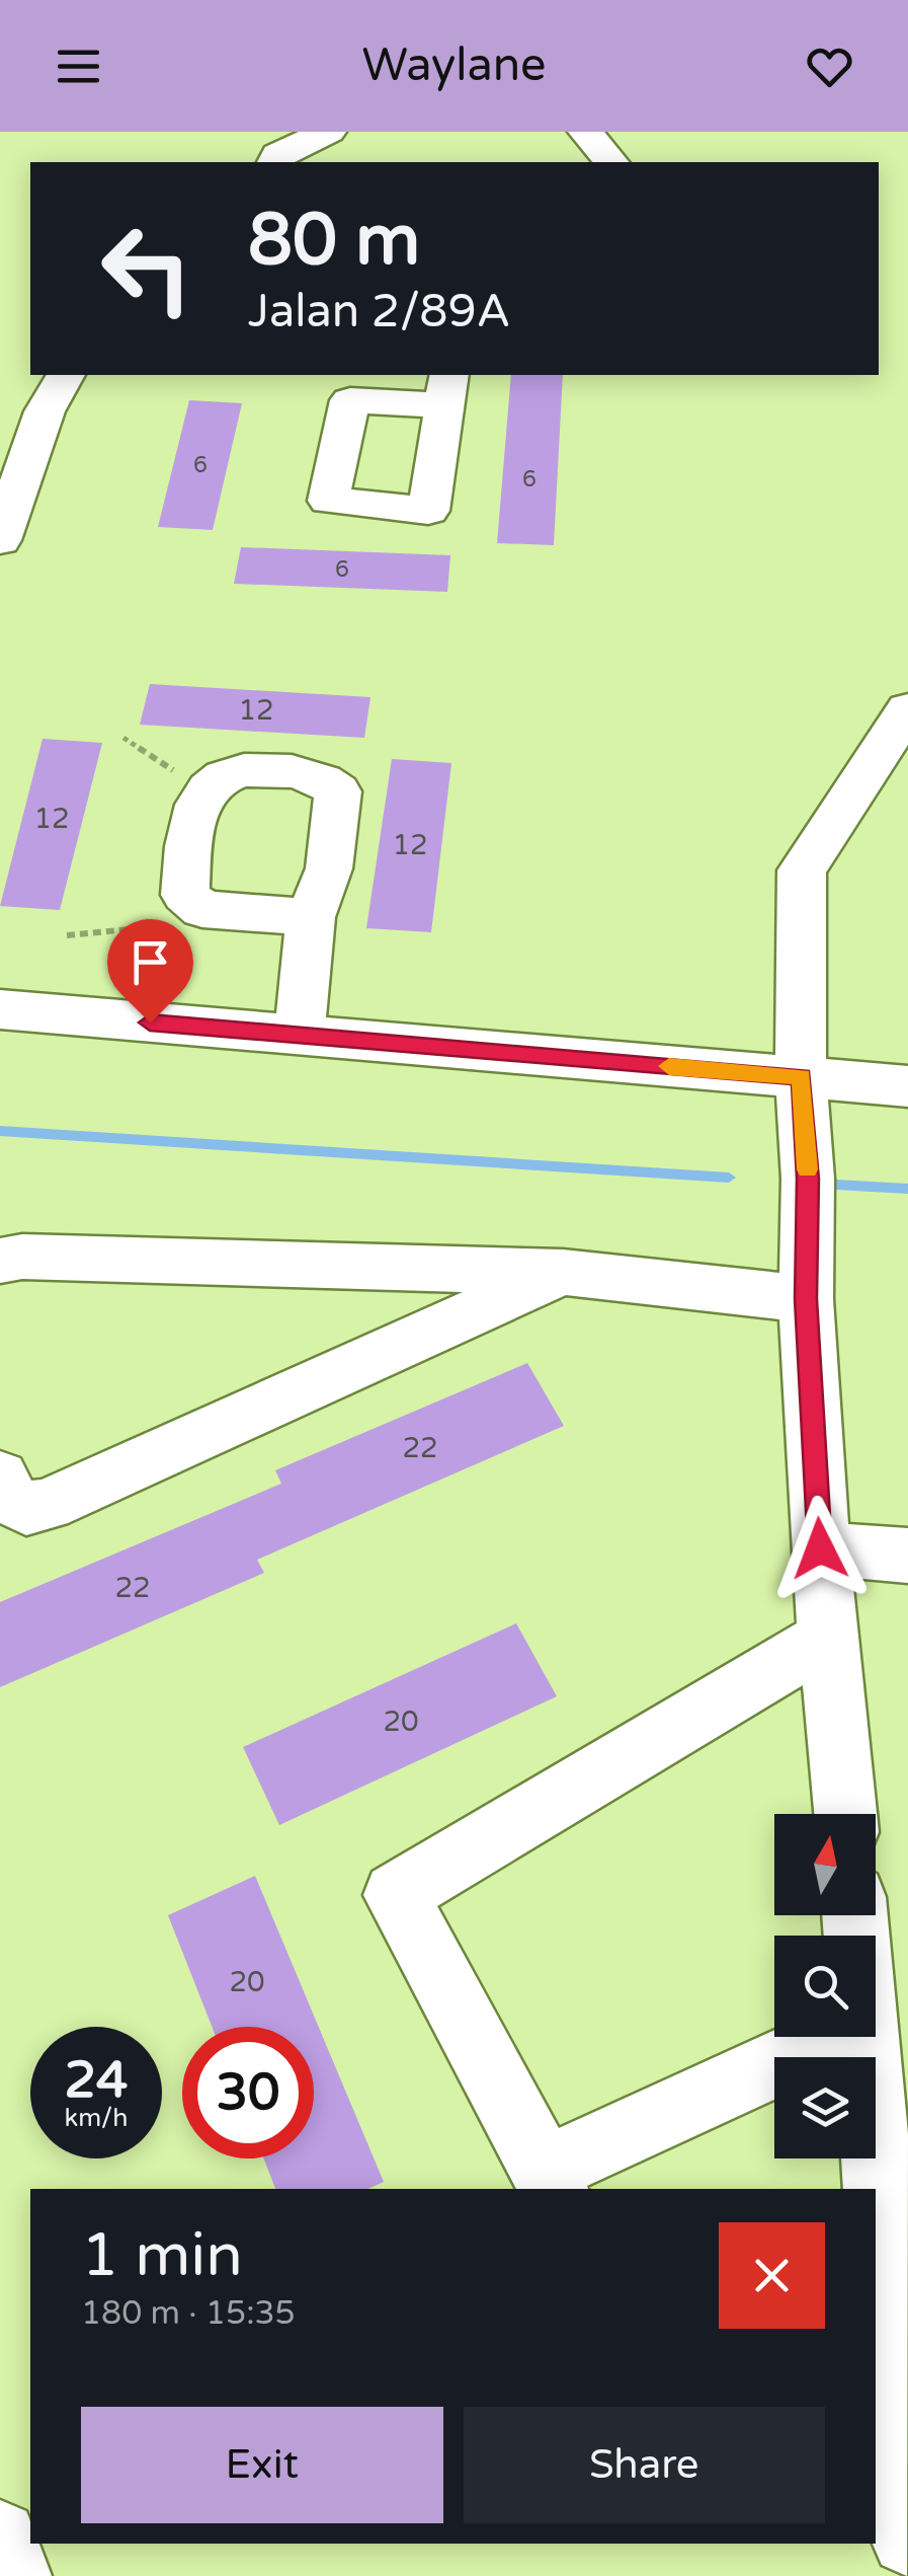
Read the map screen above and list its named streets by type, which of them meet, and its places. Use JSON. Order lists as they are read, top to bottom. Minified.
{"house_numbers":["6","6","6","12","12","12","22","22","20","20"],"north":"top","page":{"header":"Waylane","turn":["80 m","Jalan 2/89A"],"speed":"24 km/h","limit":"30","heading":["1 min","180 m · 15:35"],"buttons":["Exit","Share"]}}
